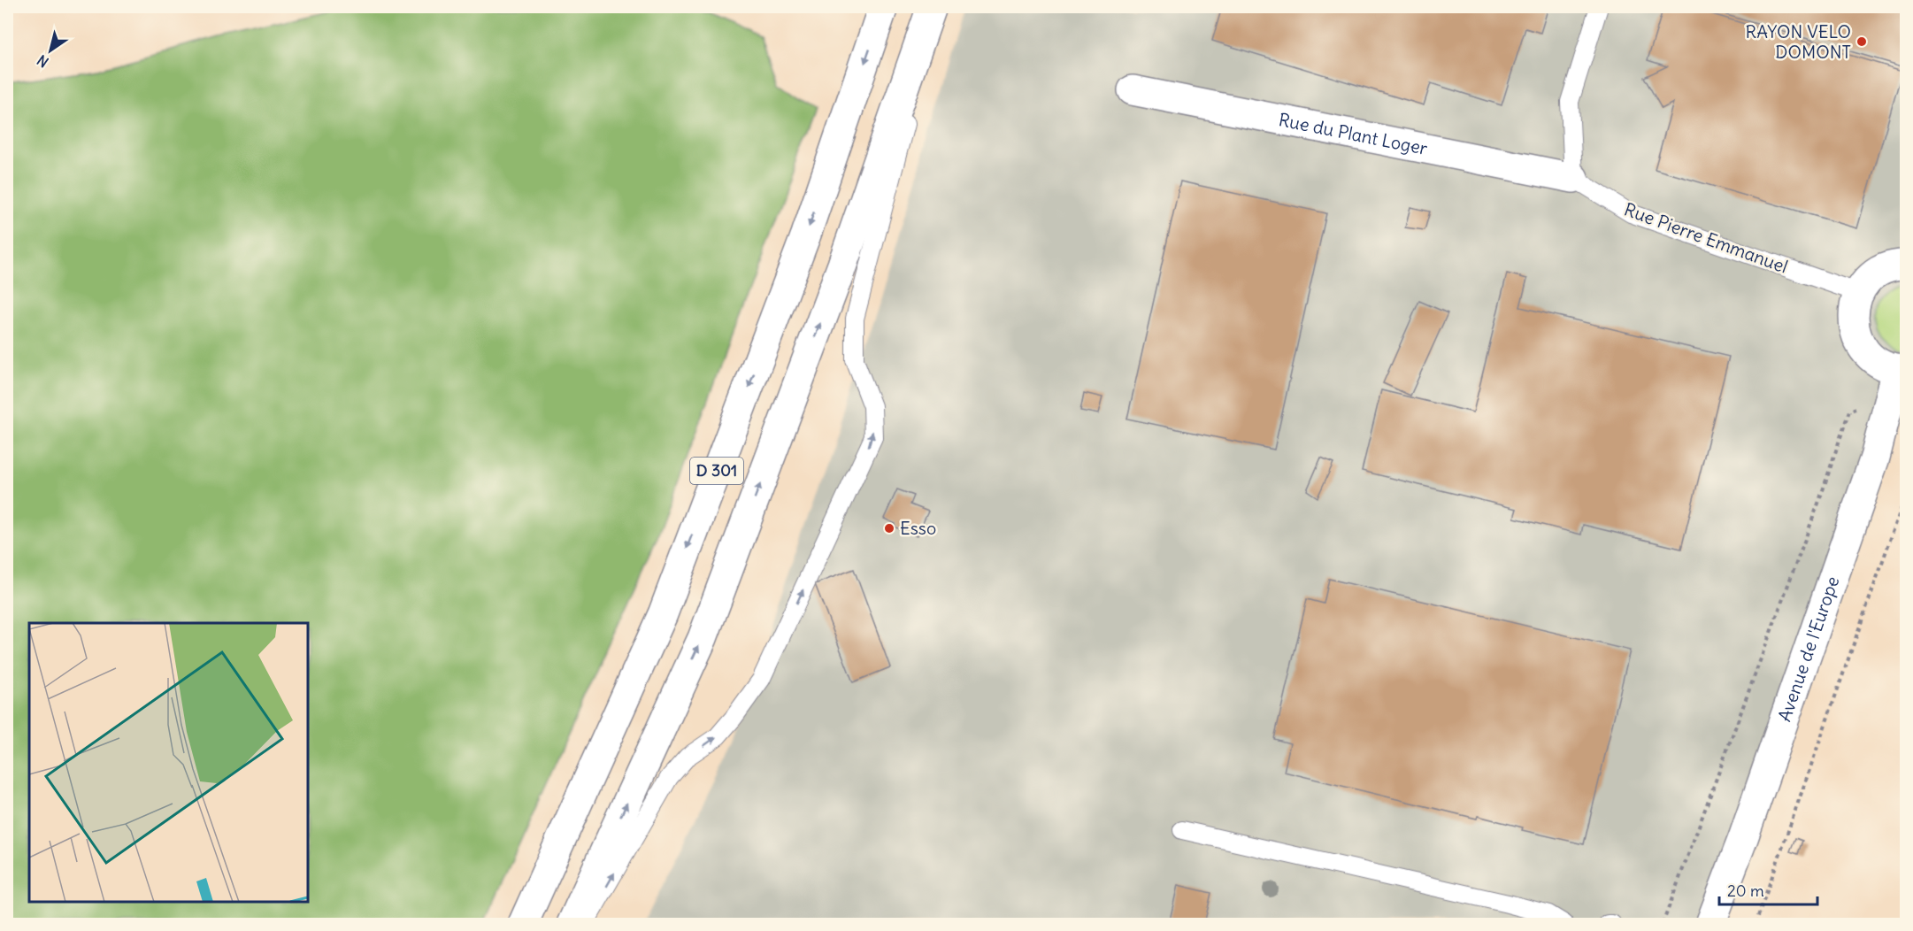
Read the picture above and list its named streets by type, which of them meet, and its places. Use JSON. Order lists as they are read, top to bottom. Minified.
{"streets":{"main road":["Rue du Plant Loger","D 301","Avenue de l'Europe"],"lane":["Rue Pierre Emmanuel"]},"crossings":[["Rue du Plant Loger","Rue Pierre Emmanuel"]],"places":["RAYON VELO DOMONT","Esso"],"scale_bar":"20 m","north":"bottom left"}
